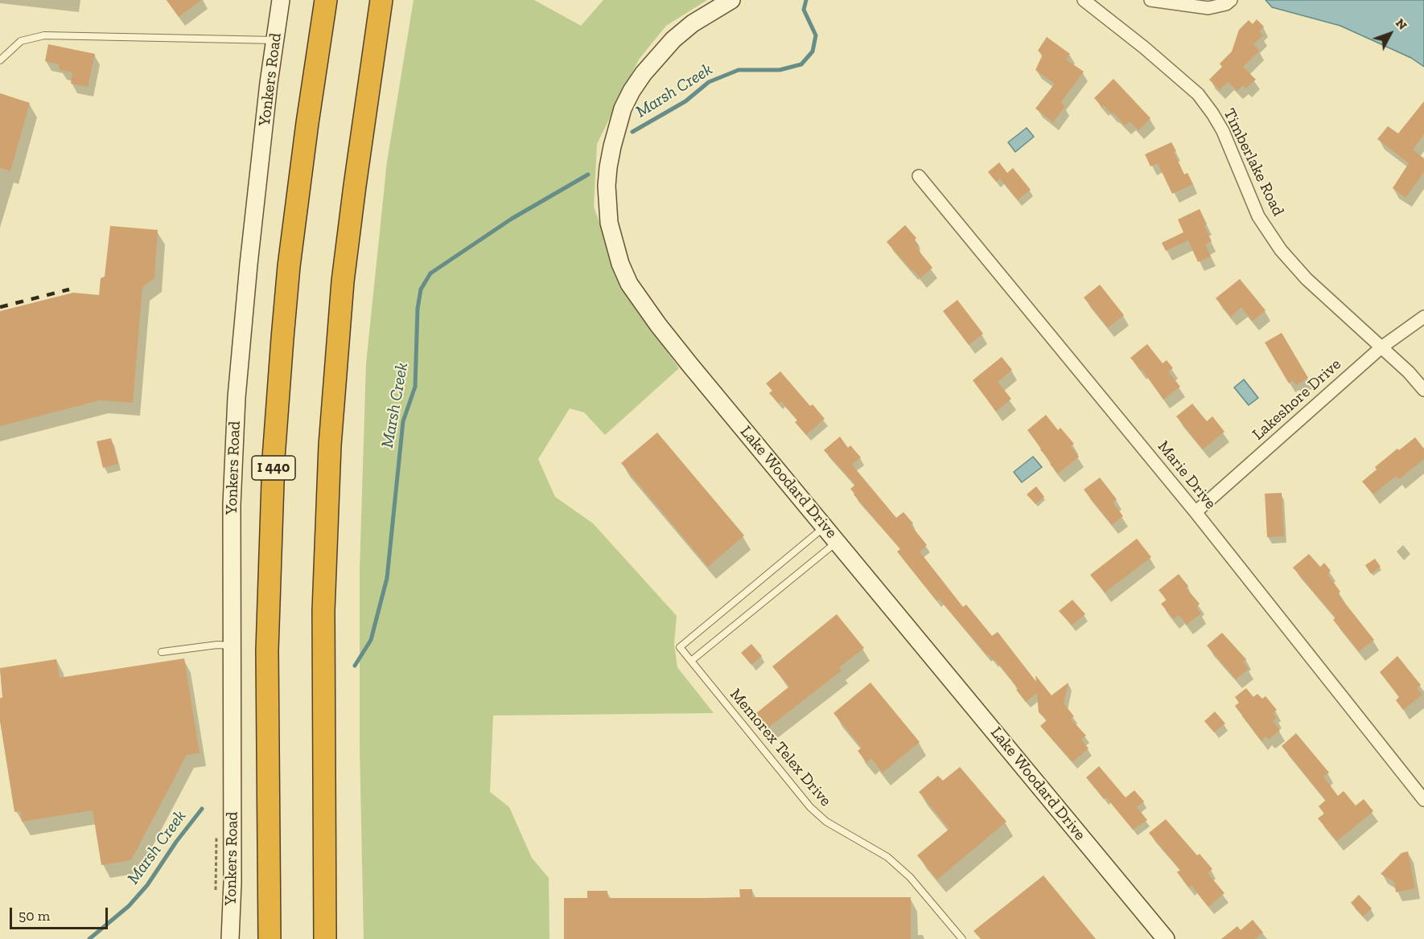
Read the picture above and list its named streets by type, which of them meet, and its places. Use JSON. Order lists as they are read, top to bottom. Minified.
{"streets":{"highway":["I 440"],"street":["Yonkers Road","Timberlake Road","Lakeshore Drive","Marie Drive","Lake Woodard Drive"],"lane":["Memorex Telex Drive"]},"crossings":[["Timberlake Road","Lakeshore Drive"],["Lakeshore Drive","Marie Drive"],["Lake Woodard Drive","Memorex Telex Drive"]],"water":["Marsh Creek"],"scale_bar":"50 m","north":"top right"}
